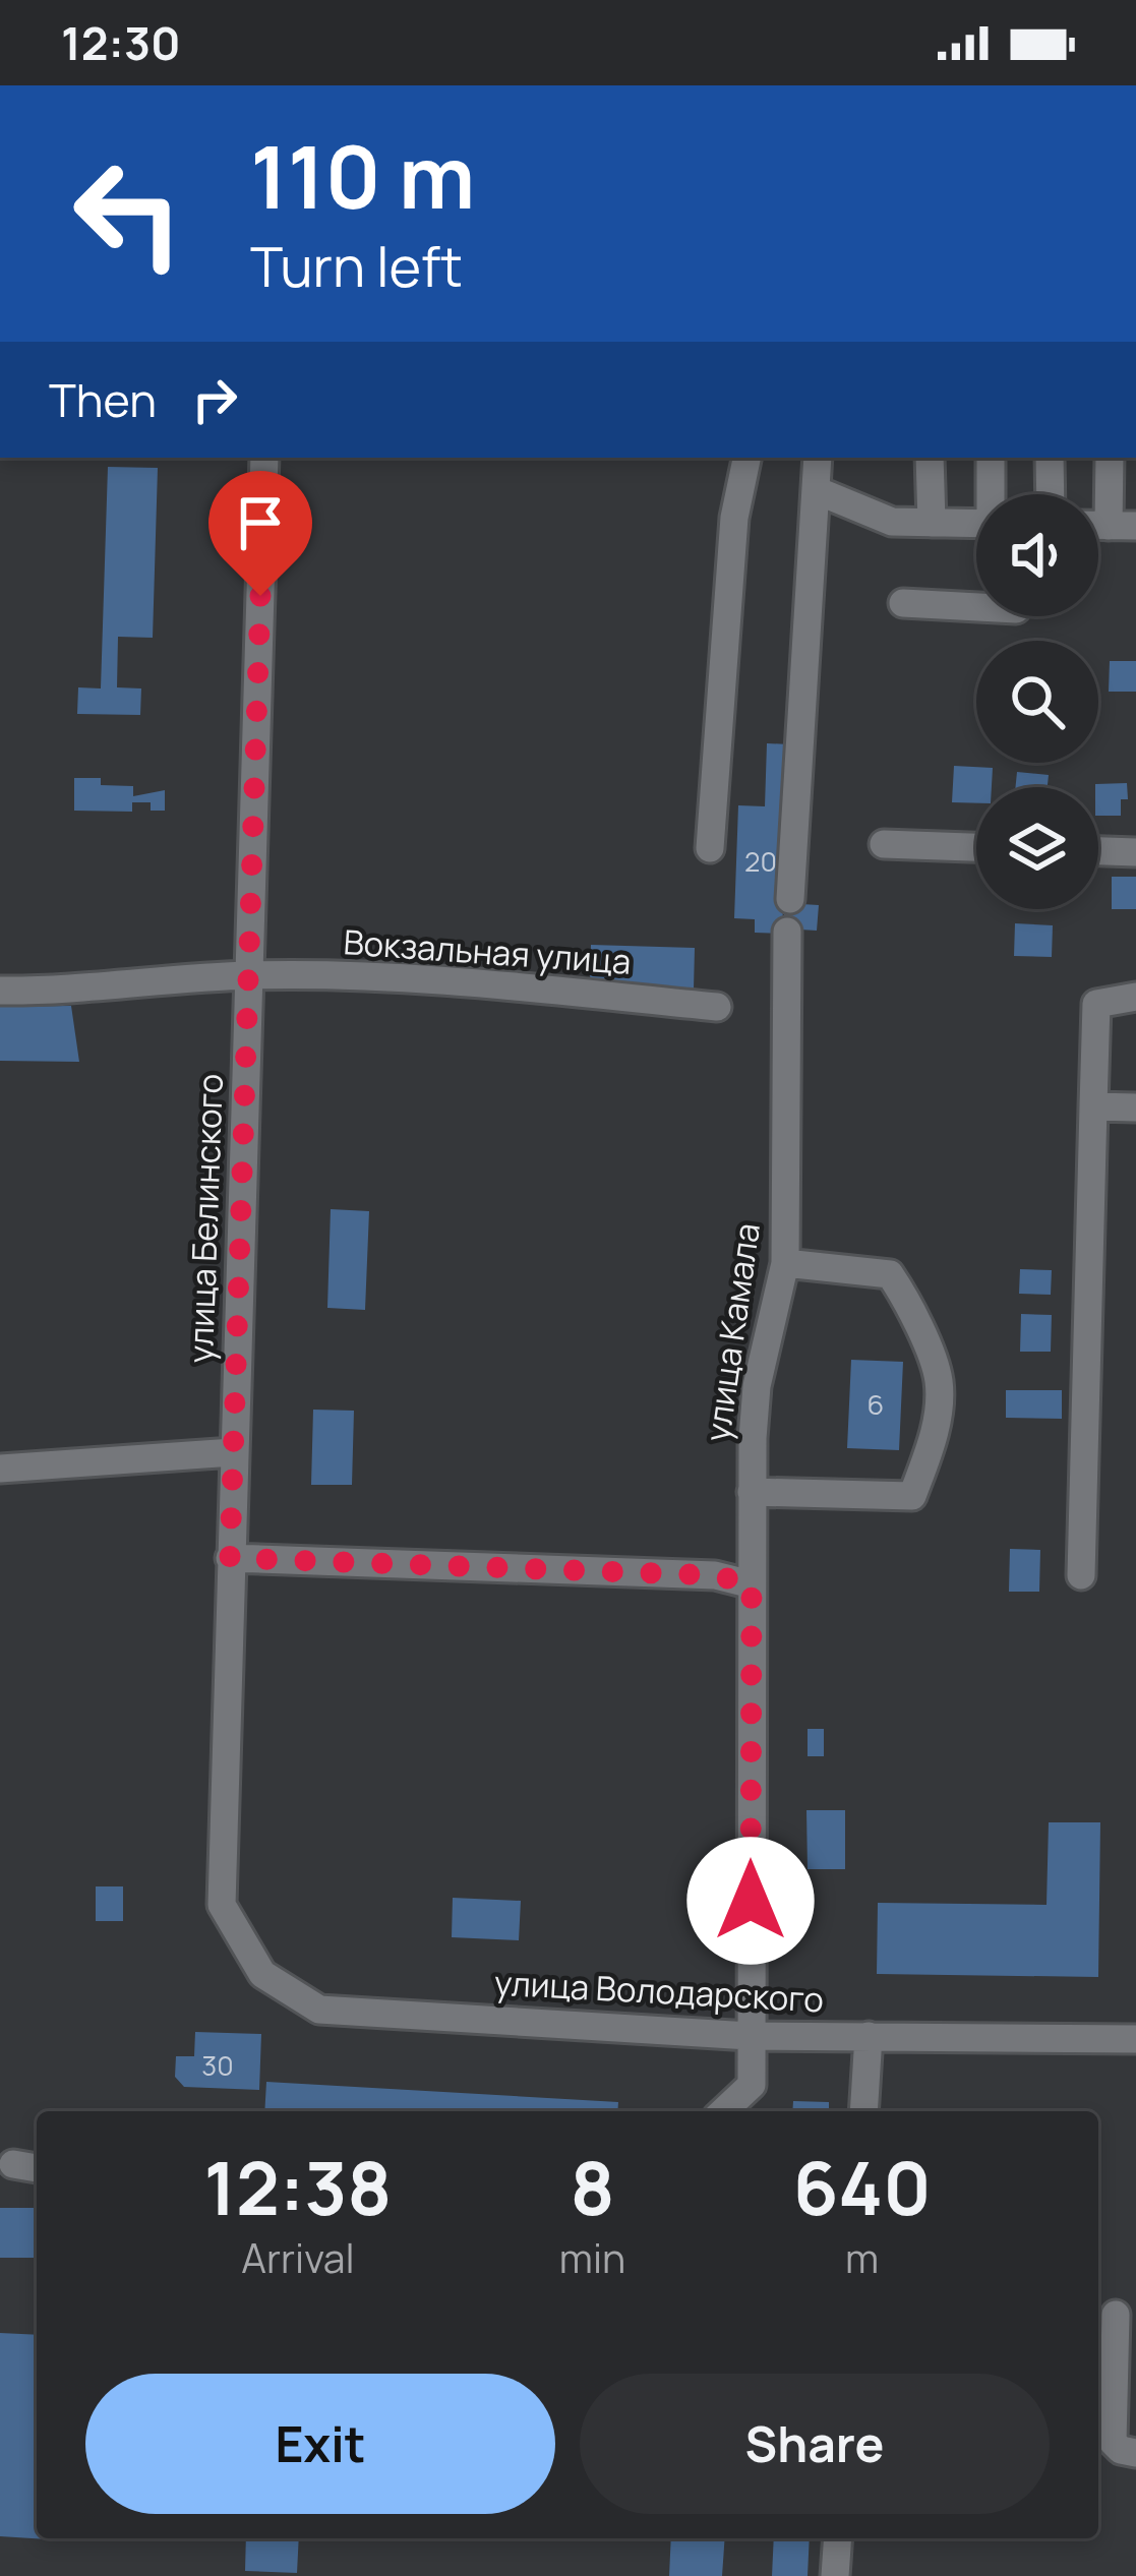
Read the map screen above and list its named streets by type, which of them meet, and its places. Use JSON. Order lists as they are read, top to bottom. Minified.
{"streets":{"street":["Вокзальная улица","улица Белинского","улица Камала","улица Володарского"]},"crossings":[["Вокзальная улица","улица Белинского"],["улица Белинского","улица Володарского"],["улица Камала","улица Володарского"]],"house_numbers":["20","6","30"],"page":{"status":"12:30","turn":["110 m","Turn left"],"then":"Then","eta":["12:38","Arrival","8","min","640","m"],"buttons":["Exit","Share"]}}
